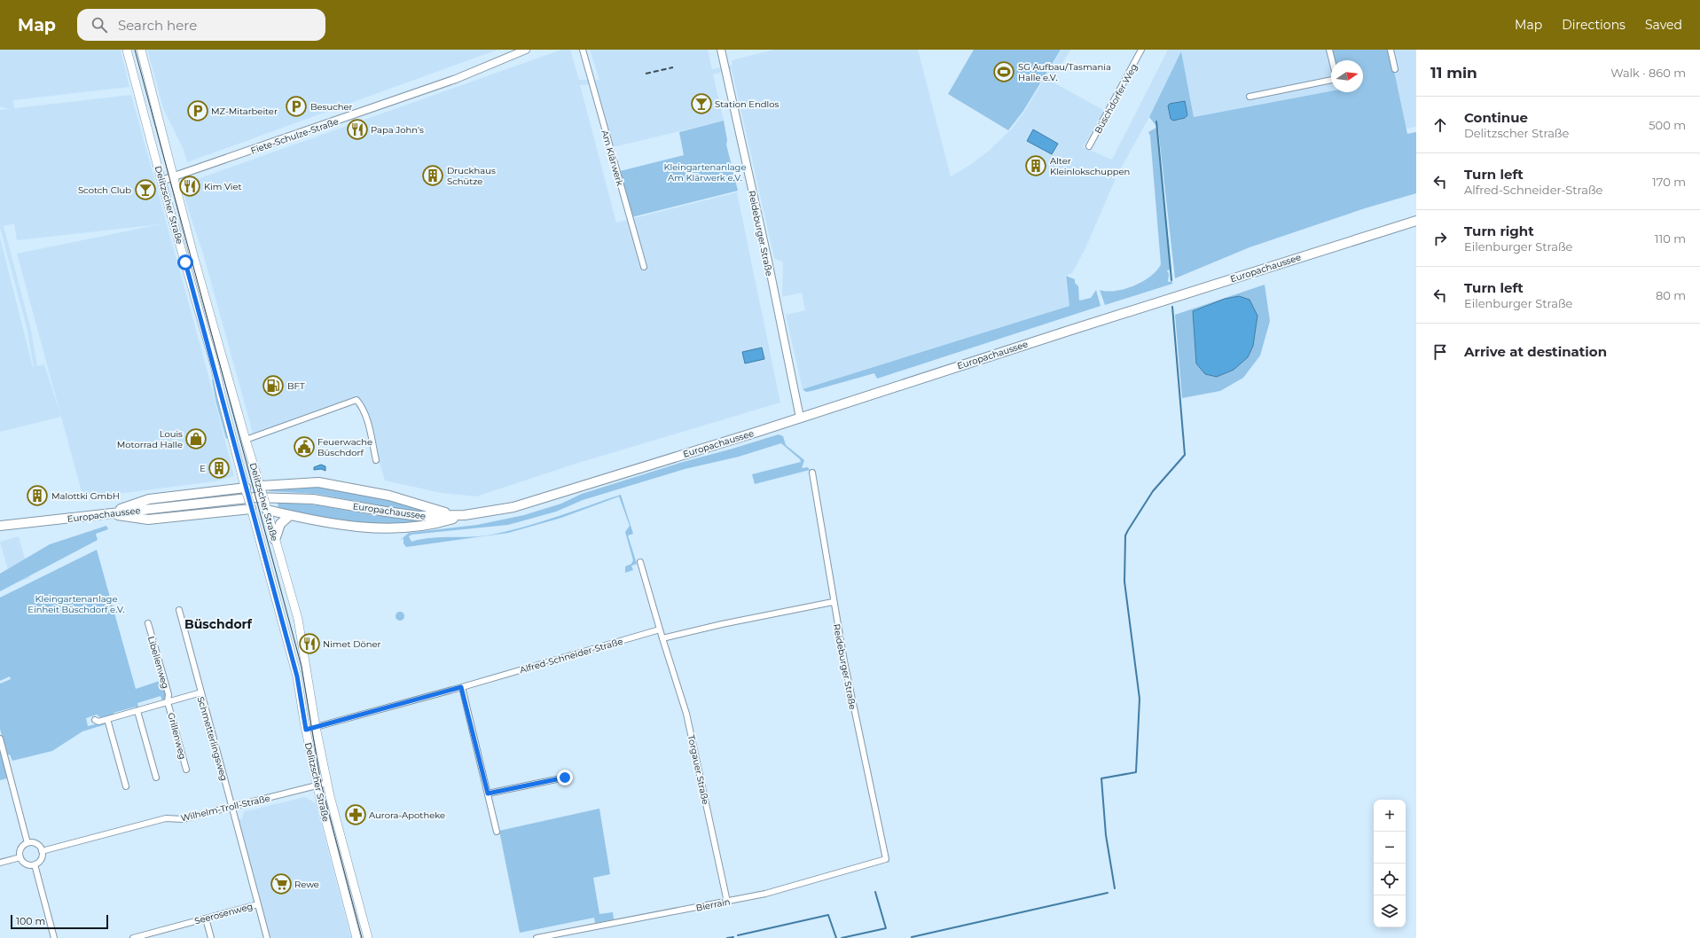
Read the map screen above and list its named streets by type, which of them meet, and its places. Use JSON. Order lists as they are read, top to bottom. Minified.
{"streets":{"main road":["Delitzscher Straße","Europachaussee"],"street":["Büschdorfer Weg","Fiete-Schulze-Straße","Am Klärwerk","Reideburger Straße","Alfred-Schneider-Straße","Libellenweg","Grillenweg","Schmetterlingsweg","Torgauer Straße","Wilhelm-Troll-Straße","Bierrain","Seerosenweg"]},"crossings":[["Fiete-Schulze-Straße","Delitzscher Straße"],["Delitzscher Straße","Alfred-Schneider-Straße"],["Delitzscher Straße","Wilhelm-Troll-Straße"],["Reideburger Straße","Europachaussee"],["Reideburger Straße","Bierrain"],["Libellenweg","Grillenweg"],["Libellenweg","Schmetterlingsweg"],["Grillenweg","Schmetterlingsweg"],["Schmetterlingsweg","Wilhelm-Troll-Straße"],["Schmetterlingsweg","Seerosenweg"],["Torgauer Straße","Bierrain"],["Wilhelm-Troll-Straße","Seerosenweg"]],"districts":["Büschdorf"],"parks":["Kleingartenanlage Am Klärwerk e.V.","Kleingartenanlage Einheit Büschdorf e.V."],"places":{"sports":["SG Aufbau/Tasmania Halle e.V."],"bar":["Station Endlos","Scotch Club"],"parking":["Besucher","MZ-Mitarbeiter"],"restaurant":["Papa John's","Kim Viet","Nimet Döner"],"building":["Alter Kleinlokschuppen","Druckhaus Schütze","E","Malottki GmbH"],"fuel station":["BFT"],"shop":["Louis Motorrad Halle"],"public building":["Feuerwache Büschdorf"],"pharmacy":["Aurora-Apotheke"],"supermarket":["Rewe"]},"scale_bar":"100 m","north":"right","page":{"header":"Map","search":"Search here","nav":["Map","Directions","Saved"],"heading":["11 min","Walk · 860 m"],"list":[["Continue","Delitzscher Straße","500 m"],["Turn left","Alfred-Schneider-Straße","170 m"],["Turn right","Eilenburger Straße","110 m"],["Turn left","Eilenburger Straße","80 m"],"Arrive at destination"],"map_buttons":["+","−"],"scale":"100 m"}}
